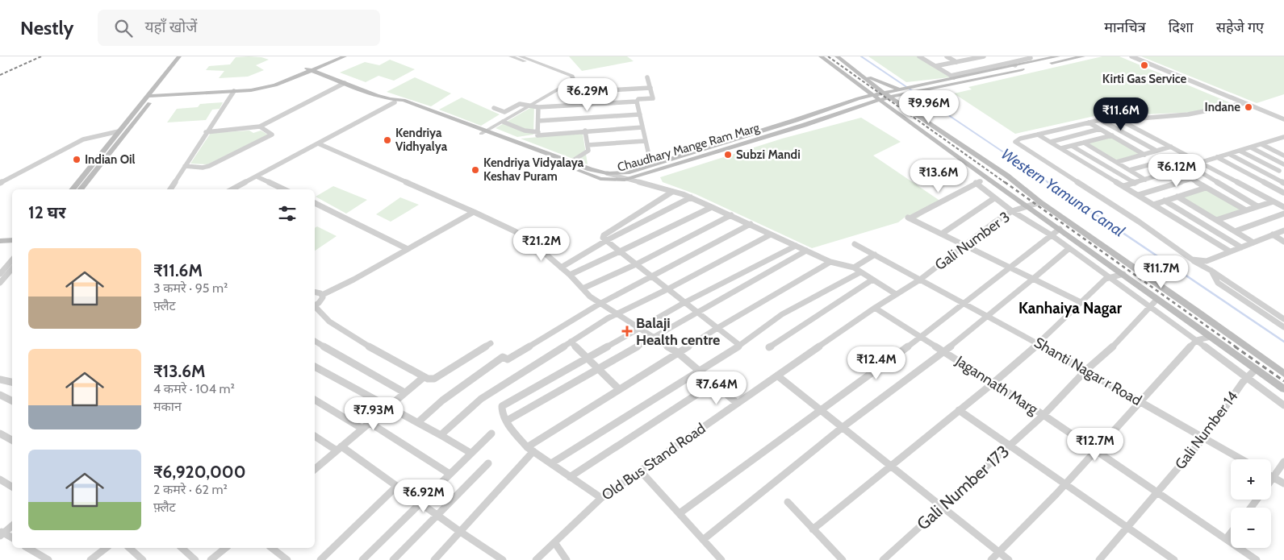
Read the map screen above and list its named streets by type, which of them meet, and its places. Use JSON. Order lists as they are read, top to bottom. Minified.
{"streets":{"main road":["Chaudhary Mange Ram Marg"],"street":["Gali Number 3","Shanti Nagar r Road","Jagannath Marg","Gali Number 14","Old Bus Stand Road","Gali Number 173"]},"crossings":[["Gali Number 3","Shanti Nagar r Road"],["Gali Number 3","Old Bus Stand Road"],["Shanti Nagar r Road","Gali Number 14"],["Shanti Nagar r Road","Old Bus Stand Road"],["Shanti Nagar r Road","Gali Number 173"],["Jagannath Marg","Gali Number 14"],["Jagannath Marg","Old Bus Stand Road"],["Jagannath Marg","Gali Number 173"]],"districts":["Kanhaiya Nagar"],"water":["Western Yamuna Canal"],"places":{"other":["Kirti Gas Service","Indane","Kendriya Vidhyalya","Subzi Mandi","Indian Oil","Kendriya Vidyalaya Keshav Puram"],"health":["Balaji Health centre"]},"page":{"header":"Nestly","search":"यहाँ खोजें","nav":["मानचित्र","दिशा","सहेजे गए"],"price":["₹6.29M","₹9.96M","₹11.6M","₹6.12M","₹13.6M","₹21.2M","₹11.7M","₹12.4M","₹7.64M","₹7.93M","₹12.7M","₹6.92M"],"heading":"12 घर","list":[{"name":"₹11.6M","note":"3 कमरे · 95 m² · फ़्लैट"},{"name":"₹13.6M","note":"4 कमरे · 104 m² · मकान"},{"name":"₹6,920,000","note":"2 कमरे · 62 m² · फ़्लैट"}],"map_buttons":["+","−"]}}
